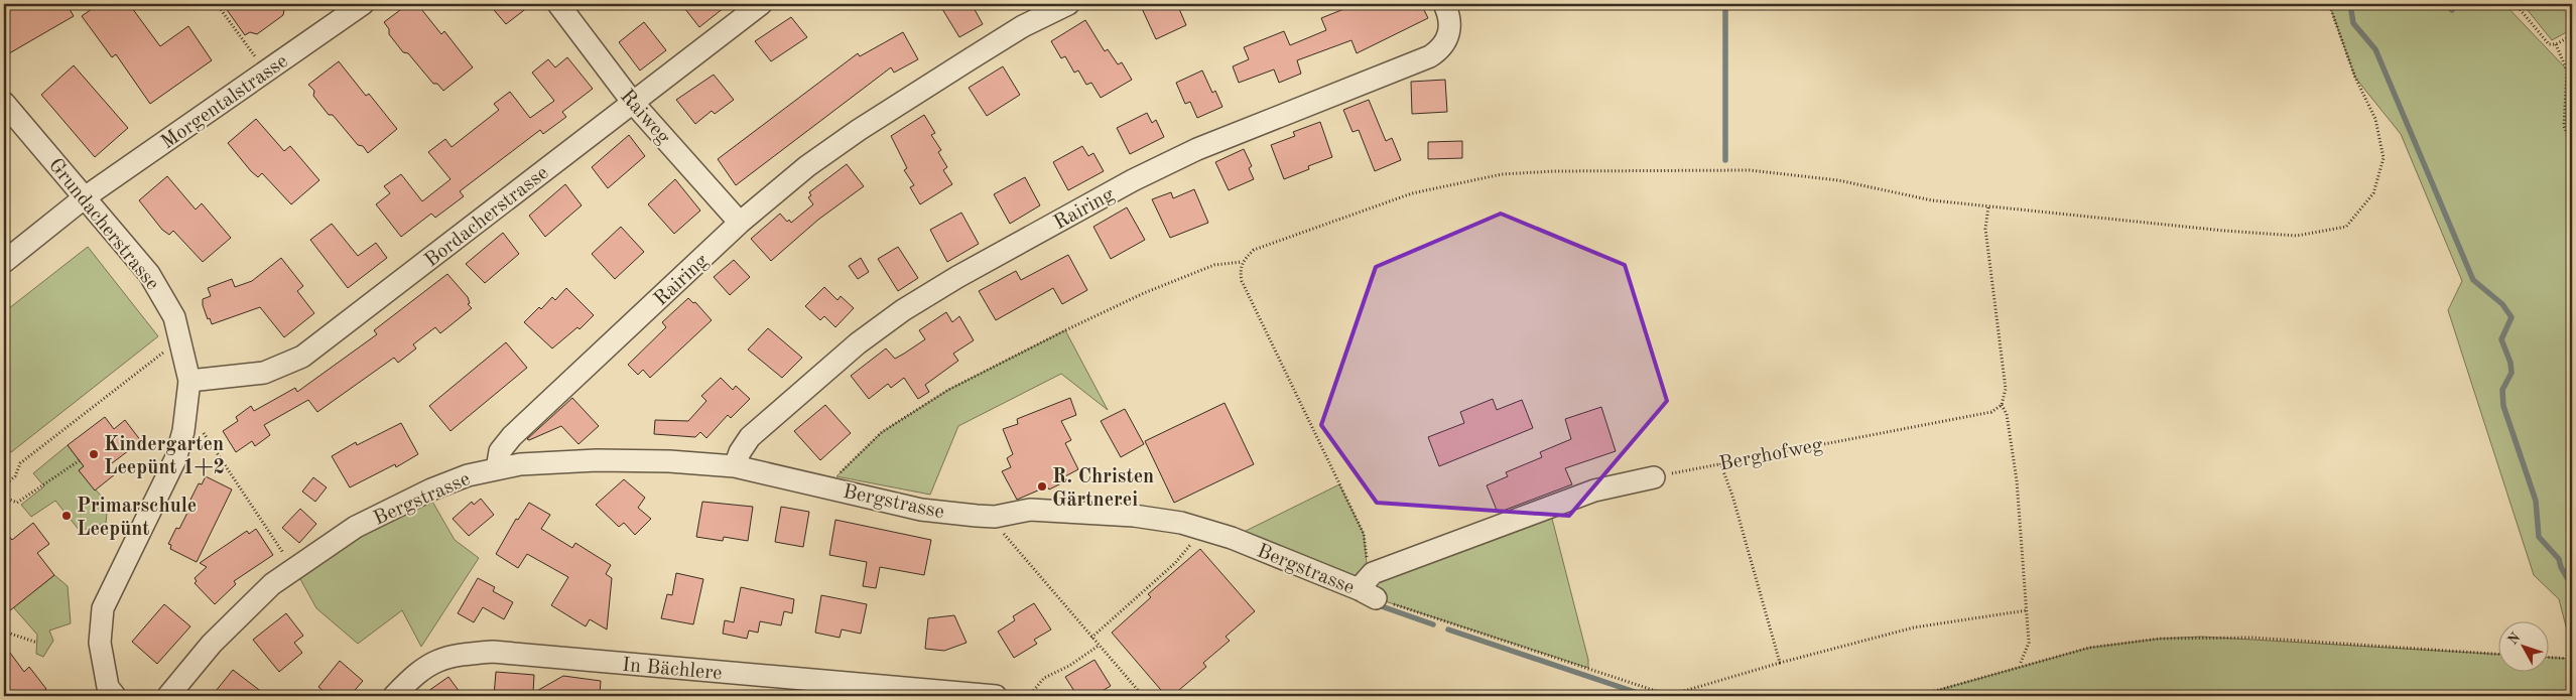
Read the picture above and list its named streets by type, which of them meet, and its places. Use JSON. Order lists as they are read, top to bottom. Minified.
{"streets":{"street":["Morgentalstrasse","Raiweg","Rairing","Bordacherstrasse","Grundacherstrasse","Bergstrasse","In Bächlere"],"path":["Berghofweg"]},"crossings":[["Morgentalstrasse","Grundacherstrasse"],["Raiweg","Rairing"],["Raiweg","Bordacherstrasse"],["Rairing","Bergstrasse"],["Bordacherstrasse","Grundacherstrasse"]],"places":["Kindergarten Leepünt 1+2","R. Christen Gärtnerei","Primarschule Leepünt"],"north":"top left"}
